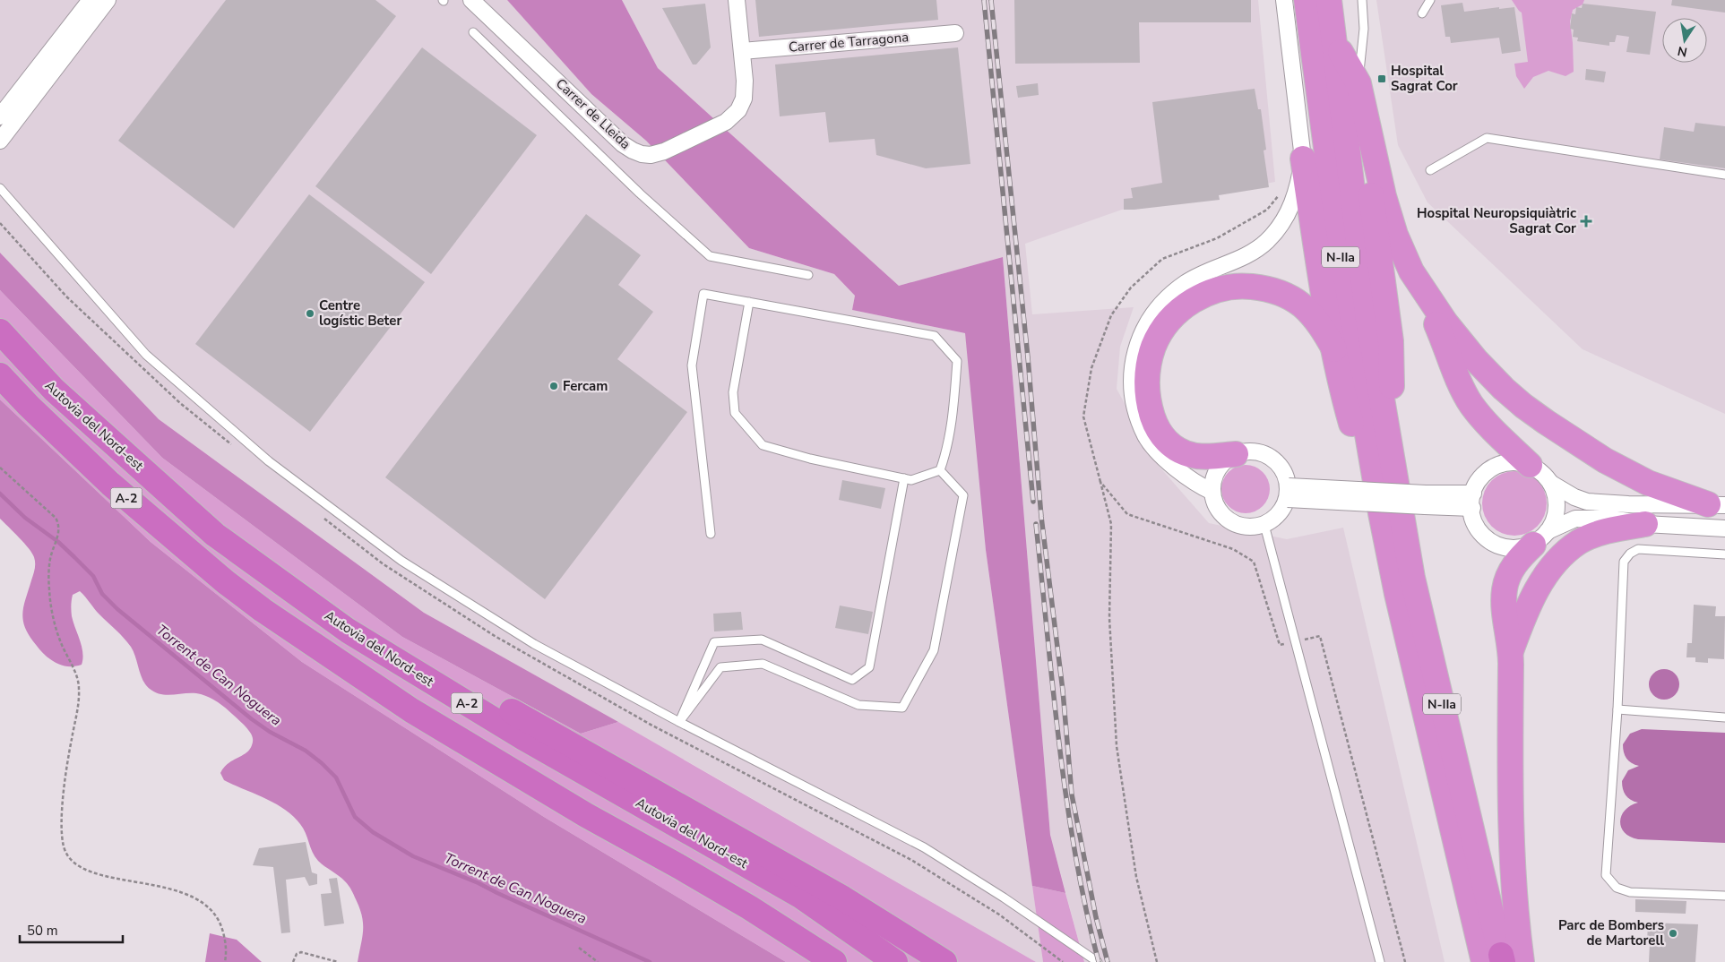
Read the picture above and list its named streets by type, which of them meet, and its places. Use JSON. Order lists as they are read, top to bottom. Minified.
{"streets":{"highway":["N-IIa","Autovia del Nord-est","A-2"],"street":["Carrer de Tarragona","Carrer de Lleida"]},"crossings":[["Carrer de Tarragona","Carrer de Lleida"]],"water":["Torrent de Can Noguera"],"places":{"transit":["Hospital Sagrat Cor"],"health":["Hospital Neuropsiquiàtric Sagrat Cor"],"other":["Centre logístic Beter","Fercam","Parc de Bombers de Martorell"]},"scale_bar":"50 m","north":"bottom"}
